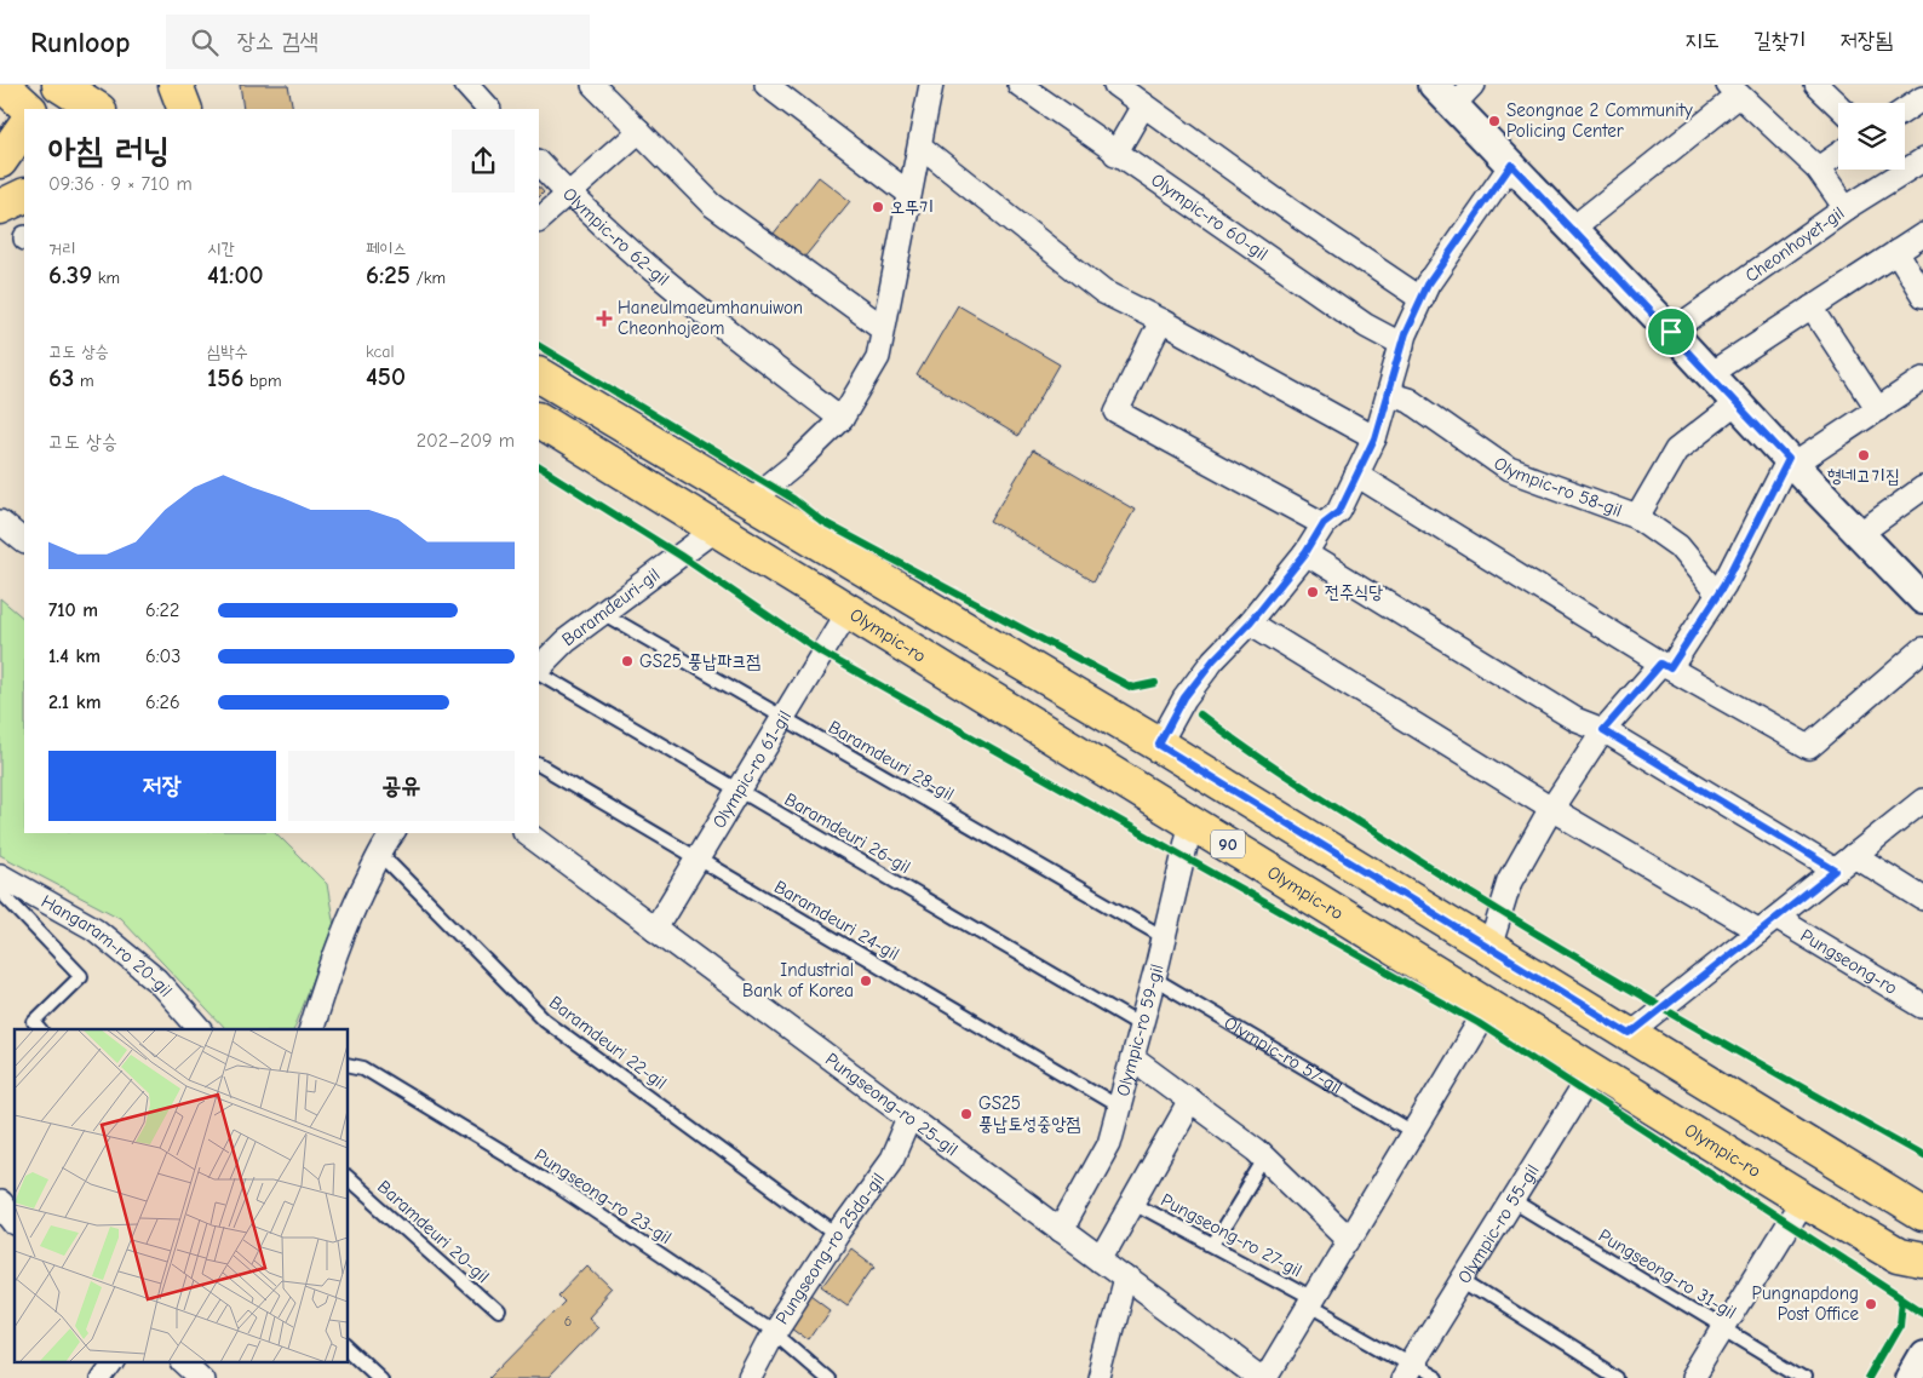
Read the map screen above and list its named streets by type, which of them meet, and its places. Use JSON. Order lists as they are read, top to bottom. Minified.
{"streets":{"main road":["Olympic-ro","90"],"street":["Olympic-ro 60-gil","Olympic-ro 62-gil","Cheonhoyet-gil","Olympic-ro 58-gil","Baramdeuri-gil","Olympic-ro 61-gil","Hangaram-ro 20-gil","Pungseong-ro","Olympic-ro 59-gil","Pungseong-ro 25-gil","Olympic-ro 55-gil","Pungseong-ro 25da-gil"],"lane":["Baramdeuri 28-gil","Baramdeuri 26-gil","Baramdeuri 24-gil","Baramdeuri 22-gil","Olympic-ro 57-gil","Pungseong-ro 23-gil","Baramdeuri 20-gil","Pungseong-ro 27-gil","Pungseong-ro 31-gil"]},"crossings":[["Baramdeuri-gil","Olympic-ro"],["Baramdeuri-gil","Baramdeuri 28-gil"],["Olympic-ro","Olympic-ro 61-gil"],["Olympic-ro","Olympic-ro 59-gil"],["Olympic-ro","Olympic-ro 55-gil"],["Baramdeuri 28-gil","Olympic-ro 61-gil"],["Baramdeuri 28-gil","Olympic-ro 59-gil"],["Olympic-ro 61-gil","Baramdeuri 26-gil"],["Olympic-ro 61-gil","Baramdeuri 24-gil"],["Olympic-ro 61-gil","Pungseong-ro 25-gil"],["Baramdeuri 26-gil","Olympic-ro 59-gil"],["Baramdeuri 24-gil","Olympic-ro 59-gil"],["Olympic-ro 59-gil","Olympic-ro 57-gil"],["Olympic-ro 59-gil","Pungseong-ro 25-gil"],["Baramdeuri 22-gil","Pungseong-ro 25da-gil"],["Pungseong-ro 25-gil","Pungseong-ro 25da-gil"],["Pungseong-ro 23-gil","Pungseong-ro 25da-gil"],["Olympic-ro 55-gil","Pungseong-ro 27-gil"],["Olympic-ro 55-gil","Pungseong-ro 31-gil"]],"places":{"other":["Seongnae 2 Community Policing Center","오뚜기","형네고기집","전주식당","GS25 풍납파크점","Industrial Bank of Korea","GS25 풍납토성중앙점","Pungnapdong Post Office"],"health":["Haneulmaeumhanuiwon Cheonhojeom"]},"house_numbers":["6"],"page":{"header":"Runloop","search":"장소 검색","nav":["지도","길찾기","저장됨"],"heading":["아침 러닝","09:36 · 9 × 710 m"],"stats":[["거리","6.39 km"],["시간","41:00"],["페이스","6:25 /km"],["고도 상승","63 m"],["심박수","156 bpm"],["kcal","450"]],"chart":["고도 상승","202–209 m"],"list":[{"name":"710 m","note":"6:22"},{"name":"1.4 km","note":"6:03"},{"name":"2.1 km","note":"6:26"}],"buttons":["저장","공유"]}}
